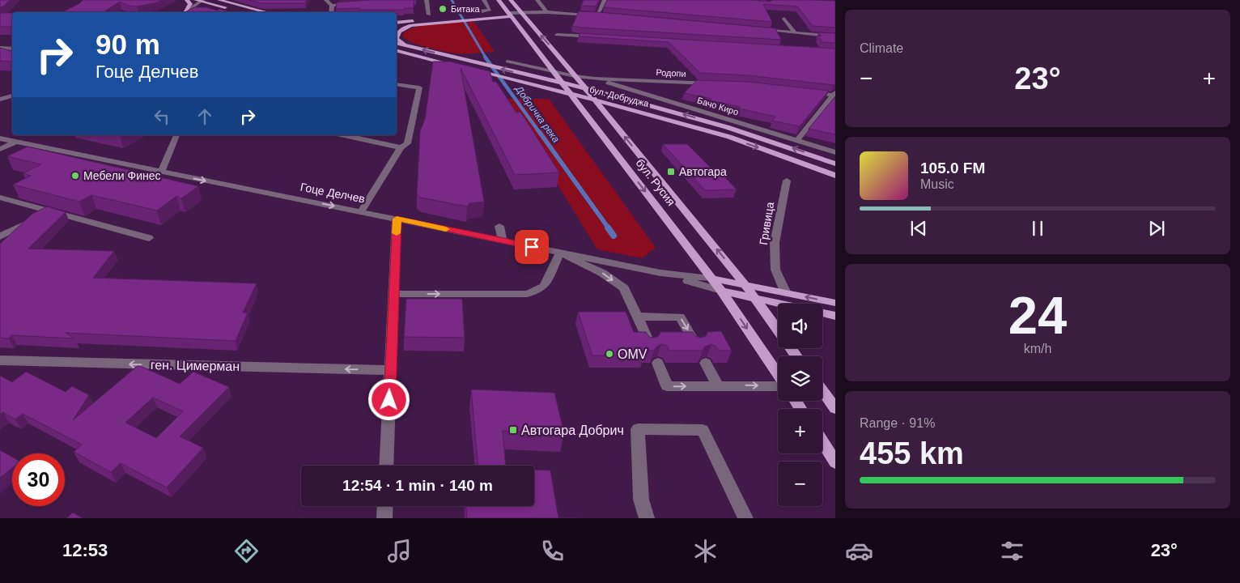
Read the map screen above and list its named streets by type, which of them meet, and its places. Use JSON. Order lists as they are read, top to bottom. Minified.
{"streets":{"main road":["бул. Добруджа","бул. Русия"],"street":["Родопи","Бачо Киро","Гоце Делчев","Гривица","ген. Цимерман"]},"crossings":[["Родопи","Бачо Киро"],["Родопи","бул. Русия"],["бул. Русия","Гоце Делчев"]],"one_way":["ген. Цимерман"],"water":["Добричка река"],"places":{"other":["Битака","Мебели Финес","OMV"],"transit":["Aвтогара","Автогара Добрич"]},"page":{"tile":["Climate",["24","km/h"],["Range · 91%","455 km"]],"turn":["90 m","Гоце Делчев"],"heat":["−","23°","+"],"song":["105.0 FM","Music"],"map_buttons":["+","−"],"limit":"30","trip":"12:54 · 1 min · 140 m","tabs":["12:53","23°"]}}
